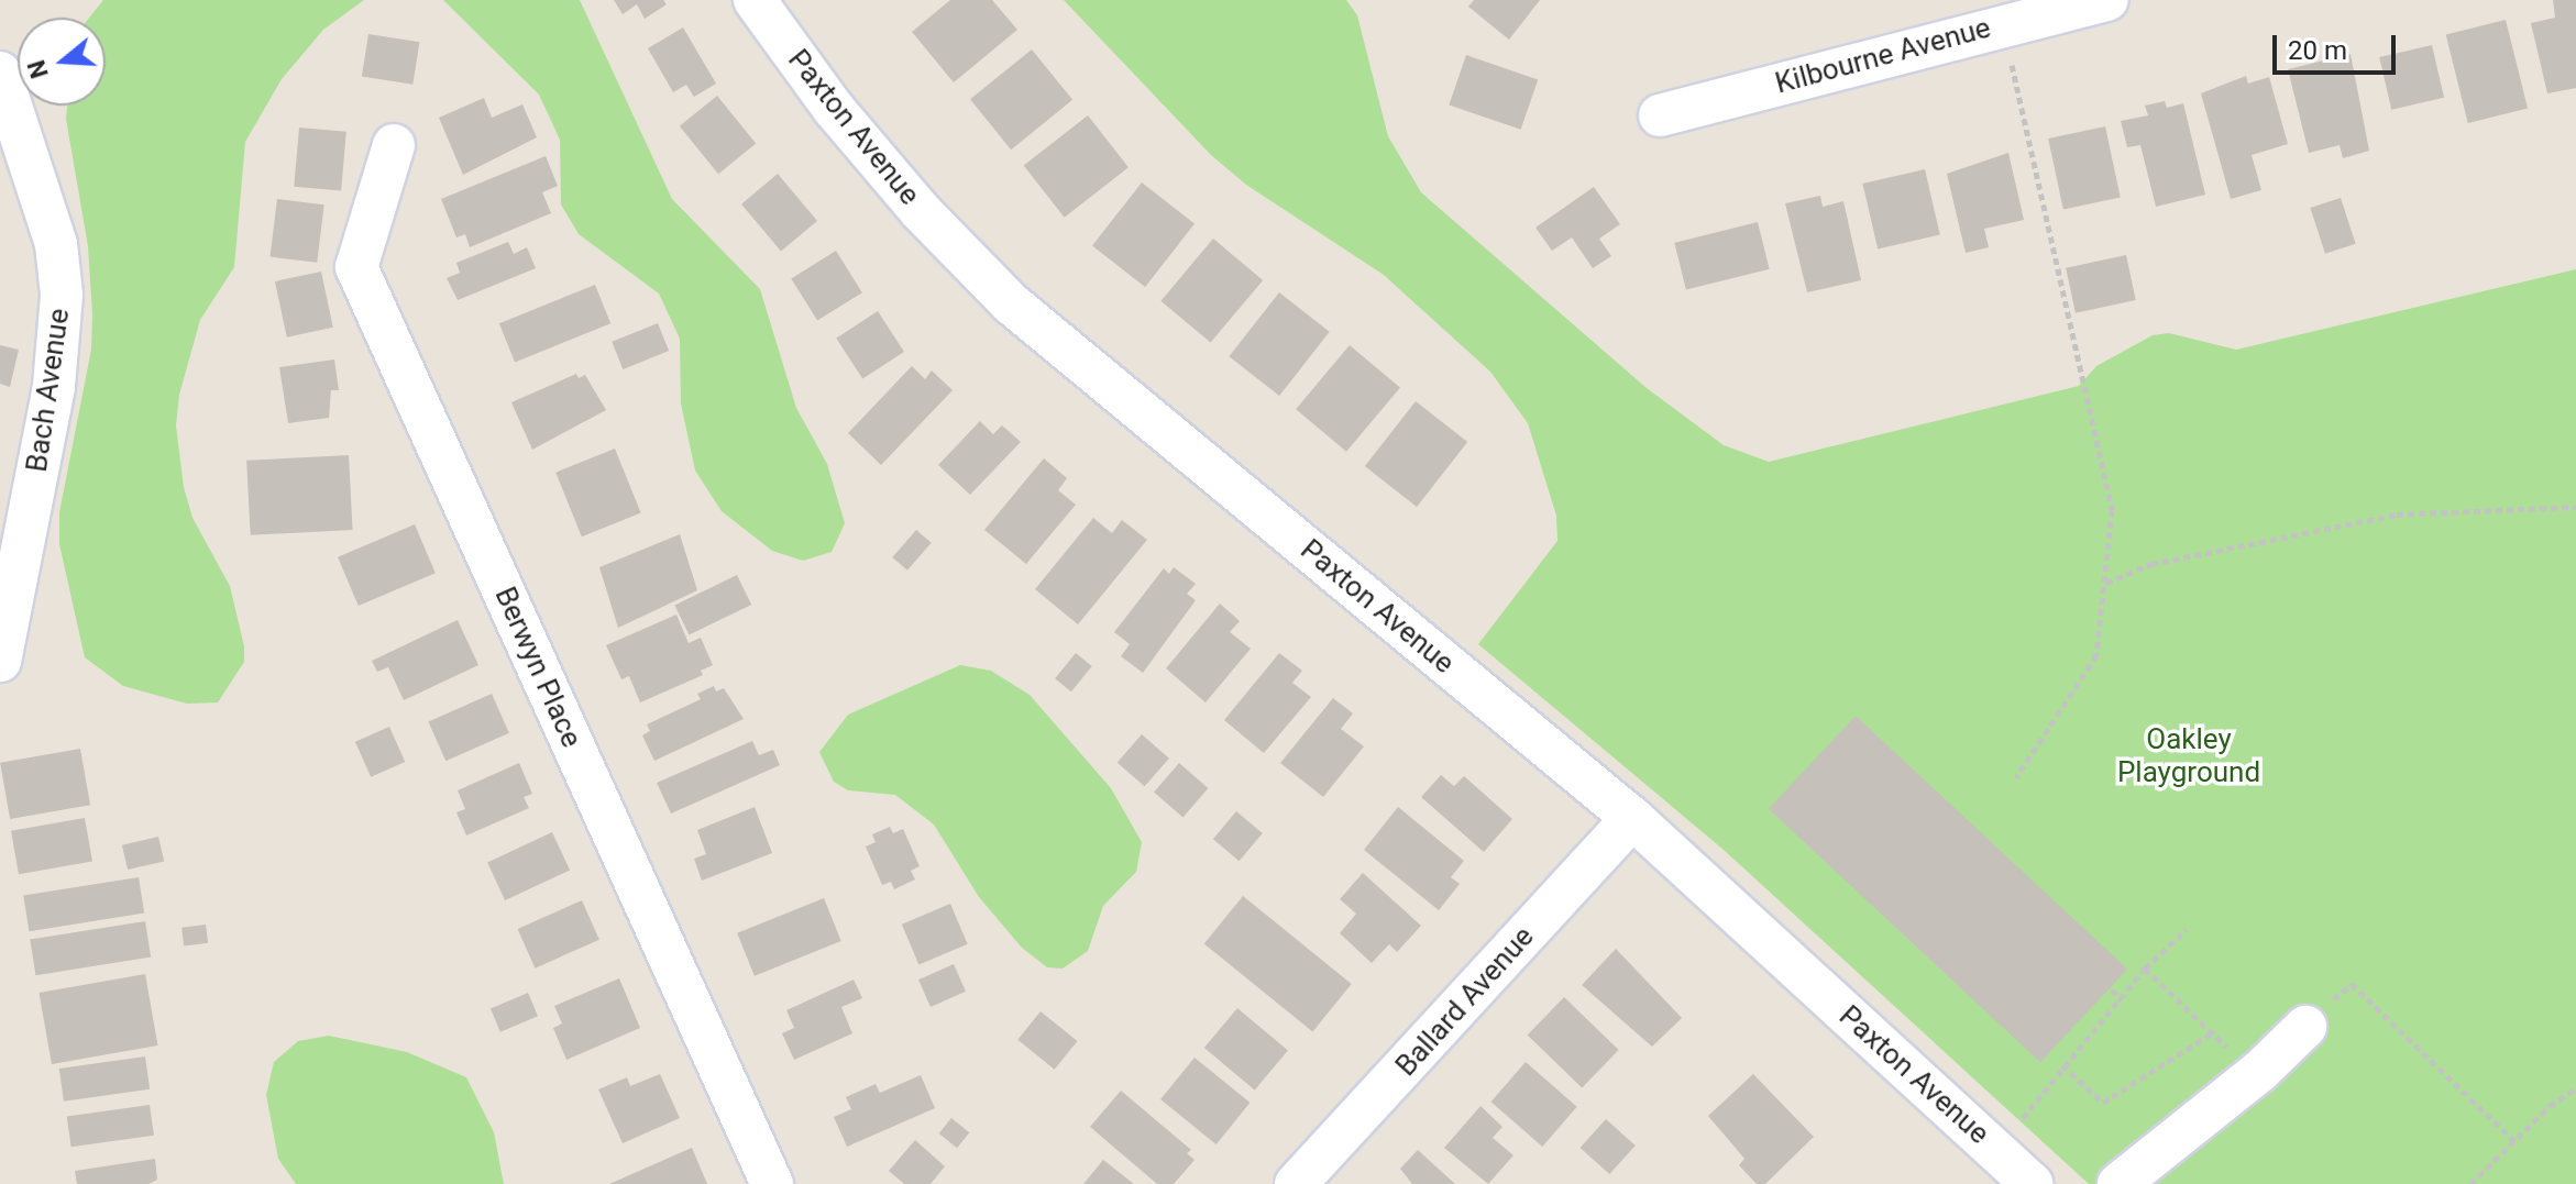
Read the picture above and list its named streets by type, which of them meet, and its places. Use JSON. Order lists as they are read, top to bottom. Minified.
{"streets":{"street":["Kilbourne Avenue","Paxton Avenue","Bach Avenue","Berwyn Place","Ballard Avenue"]},"crossings":[["Paxton Avenue","Ballard Avenue"]],"parks":["Oakley Playground"],"scale_bar":"20 m","north":"left"}
